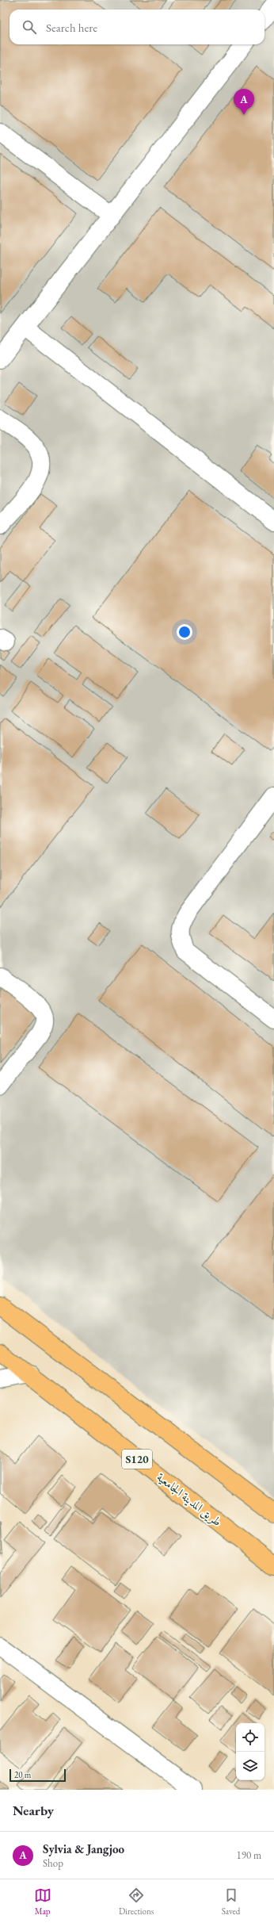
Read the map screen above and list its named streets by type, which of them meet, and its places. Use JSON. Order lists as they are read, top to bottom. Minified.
{"streets":{"main road":["S120","طريق المدينة الجامعية"]},"scale_bar":"20 m","page":{"search":"Search here","pins":"A","scale":"20 m","heading":"Nearby","list":[{"mark":"A","name":"Sylvia & Jangjoo","note":"Shop","value":"190 m"}],"nav":["Map","Directions","Saved"]}}
